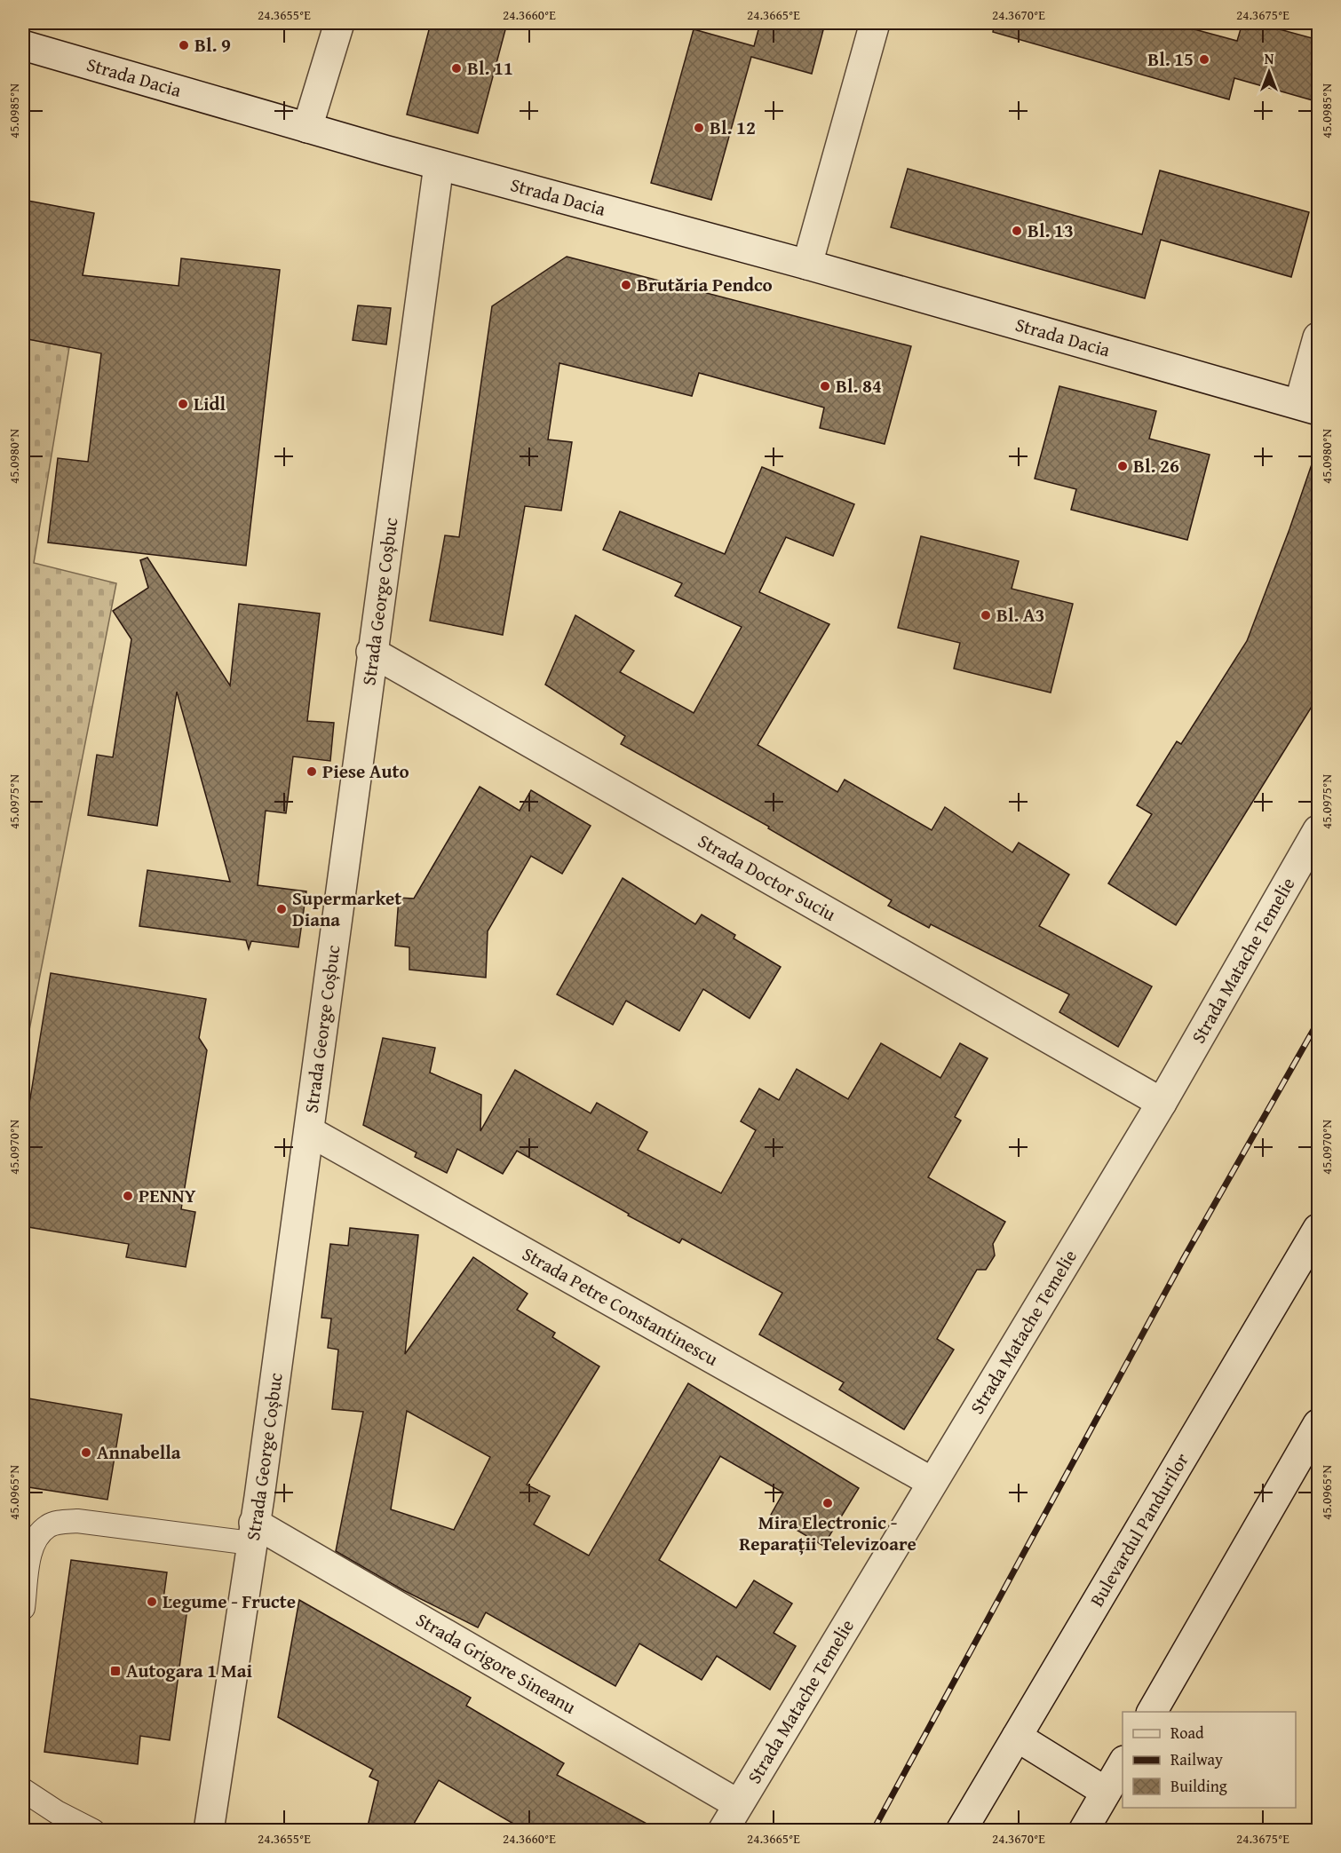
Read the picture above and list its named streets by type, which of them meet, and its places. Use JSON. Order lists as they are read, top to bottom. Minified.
{"streets":{"street":["Strada Dacia","Strada George Coșbuc","Strada Doctor Suciu","Strada Matache Temelie","Strada Petre Constantinescu","Bulevardul Pandurilor","Strada Grigore Sineanu"]},"crossings":[["Strada Dacia","Strada George Coșbuc"],["Strada George Coșbuc","Strada Doctor Suciu"],["Strada George Coșbuc","Strada Petre Constantinescu"],["Strada George Coșbuc","Strada Grigore Sineanu"],["Strada Doctor Suciu","Strada Matache Temelie"],["Strada Matache Temelie","Strada Petre Constantinescu"],["Strada Matache Temelie","Strada Grigore Sineanu"]],"places":{"other":["Bl. 9","Bl. 15","Bl. 11","Bl. 12","Bl. 13","Brutăria Pendco","Bl. 84","Lidl","Bl. 26","Bl. A3","Piese Auto","Supermarket Diana","PENNY","Annabella","Mira Electronic - Reparații Televizoare","Legume - Fructe"],"transit":["Autogara 1 Mai"]},"legend":["Road","Railway","Building"],"north":"top","coordinates":["24.3655°E","24.3660°E","24.3665°E","24.3670°E","24.3675°E","45.0985°N","45.0980°N","45.0975°N","45.0970°N","45.0965°N"]}
